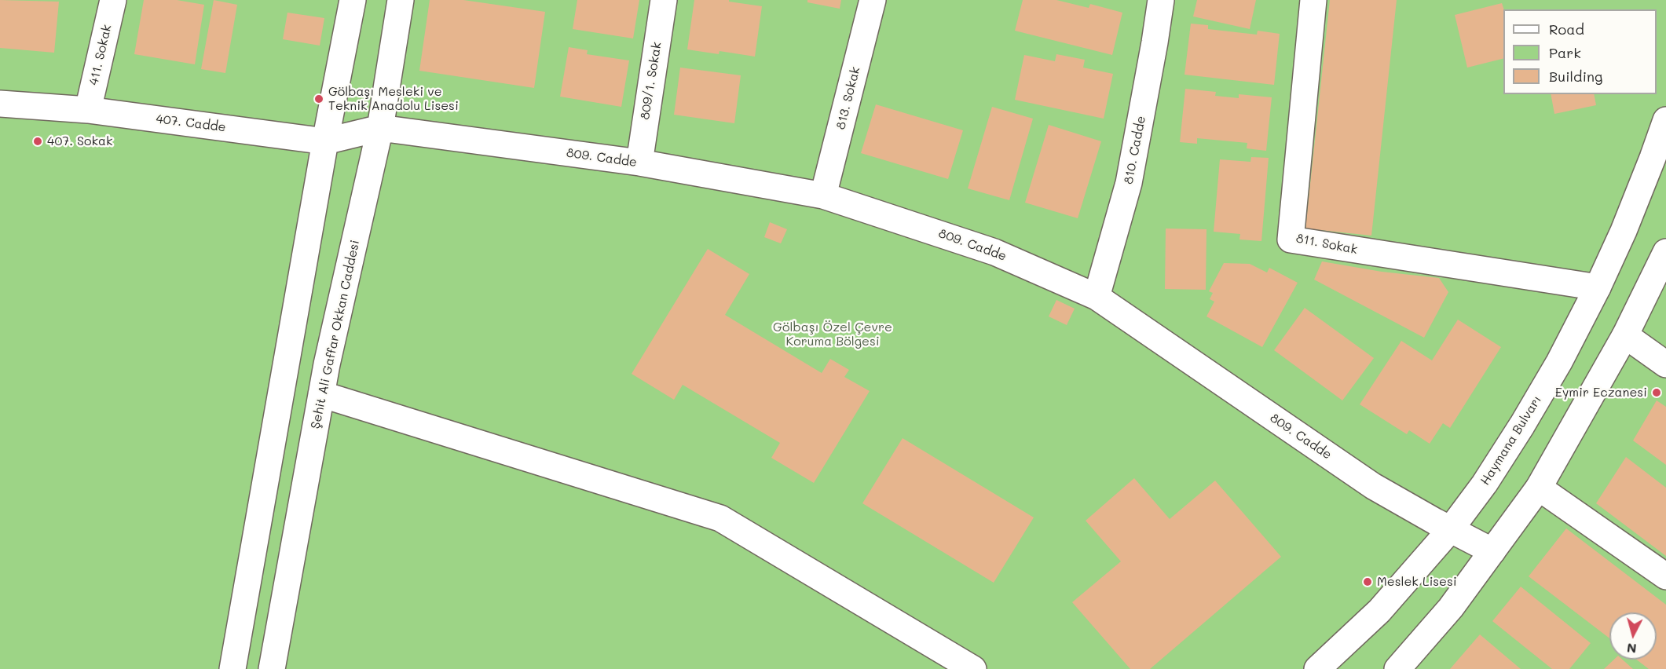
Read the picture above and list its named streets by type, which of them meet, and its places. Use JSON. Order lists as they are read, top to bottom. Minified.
{"streets":{"main road":["411. Sokak","809/1. Sokak","813. Sokak","407. Cadde","810. Cadde","809. Cadde","811. Sokak","Şehit Ali Gaffar Okkan Caddesi","Haymana Bulvarı"]},"crossings":[["411. Sokak","407. Cadde"],["809/1. Sokak","809. Cadde"],["813. Sokak","809. Cadde"],["407. Cadde","809. Cadde"],["407. Cadde","Şehit Ali Gaffar Okkan Caddesi"],["810. Cadde","809. Cadde"],["809. Cadde","Şehit Ali Gaffar Okkan Caddesi"],["809. Cadde","Haymana Bulvarı"],["811. Sokak","Haymana Bulvarı"]],"parks":["Gölbaşı Özel Çevre Koruma Bölgesi"],"places":["Gölbaşı Mesleki ve Teknik Anadolu Lisesi","407. Sokak","Eymir Eczanesi","Meslek Lisesi"],"legend":["Road","Park","Building"],"north":"bottom"}
